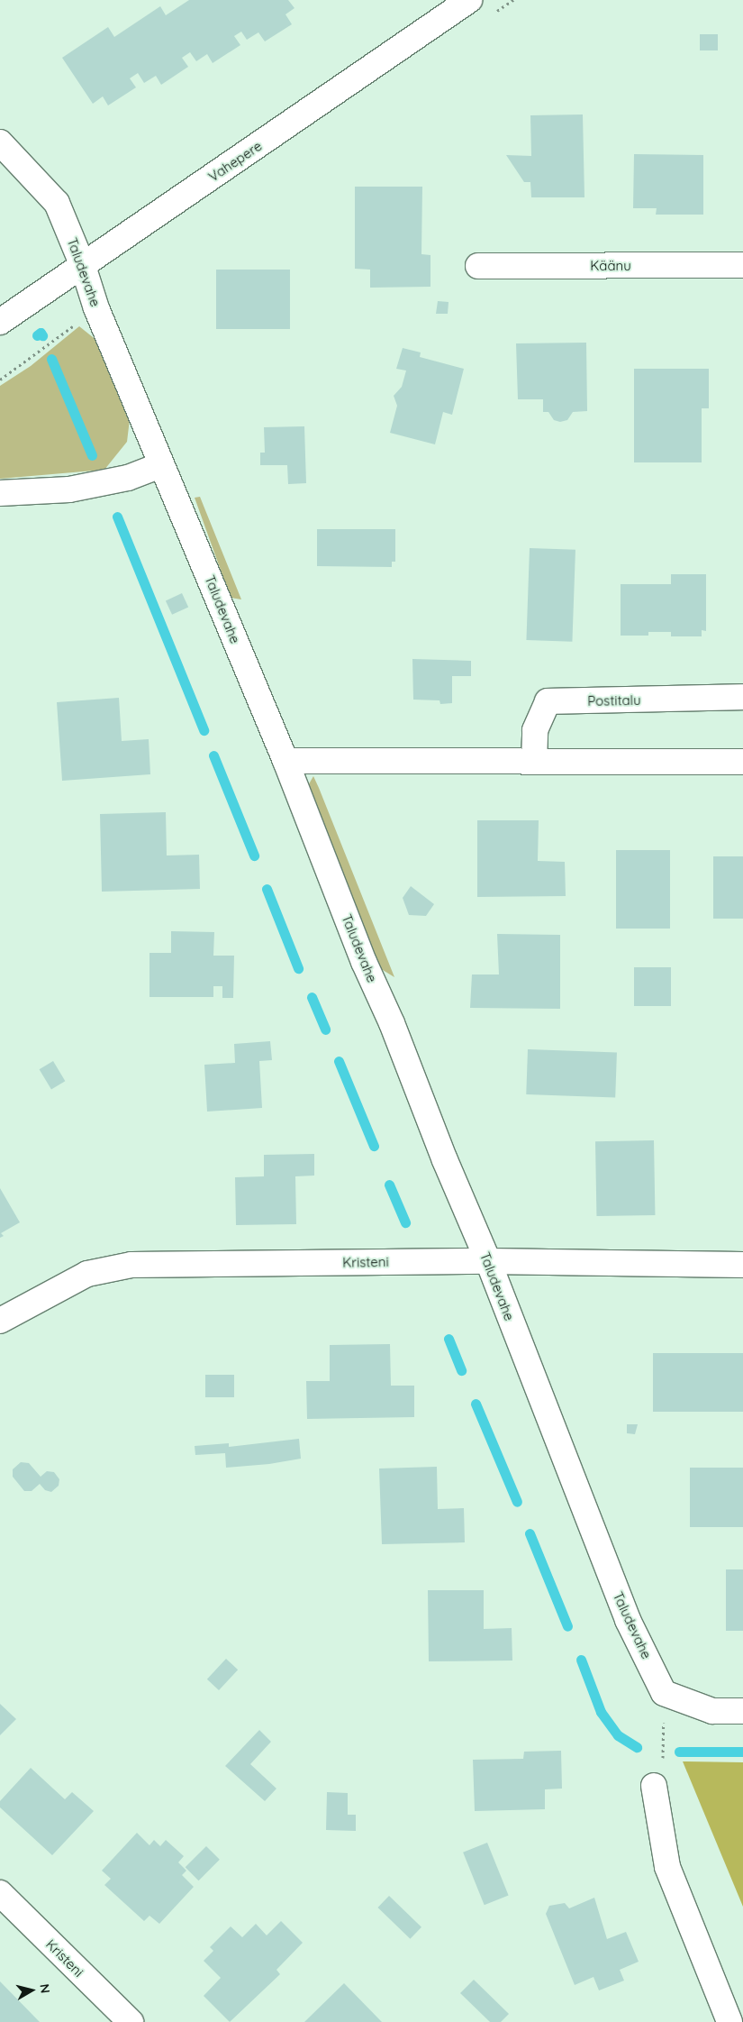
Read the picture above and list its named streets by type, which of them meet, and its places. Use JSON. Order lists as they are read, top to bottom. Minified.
{"streets":{"street":["Vahepere","Käänu","Taludevahe","Postitalu","Kristeni"]},"crossings":[["Vahepere","Taludevahe"],["Taludevahe","Kristeni"]],"north":"right"}
